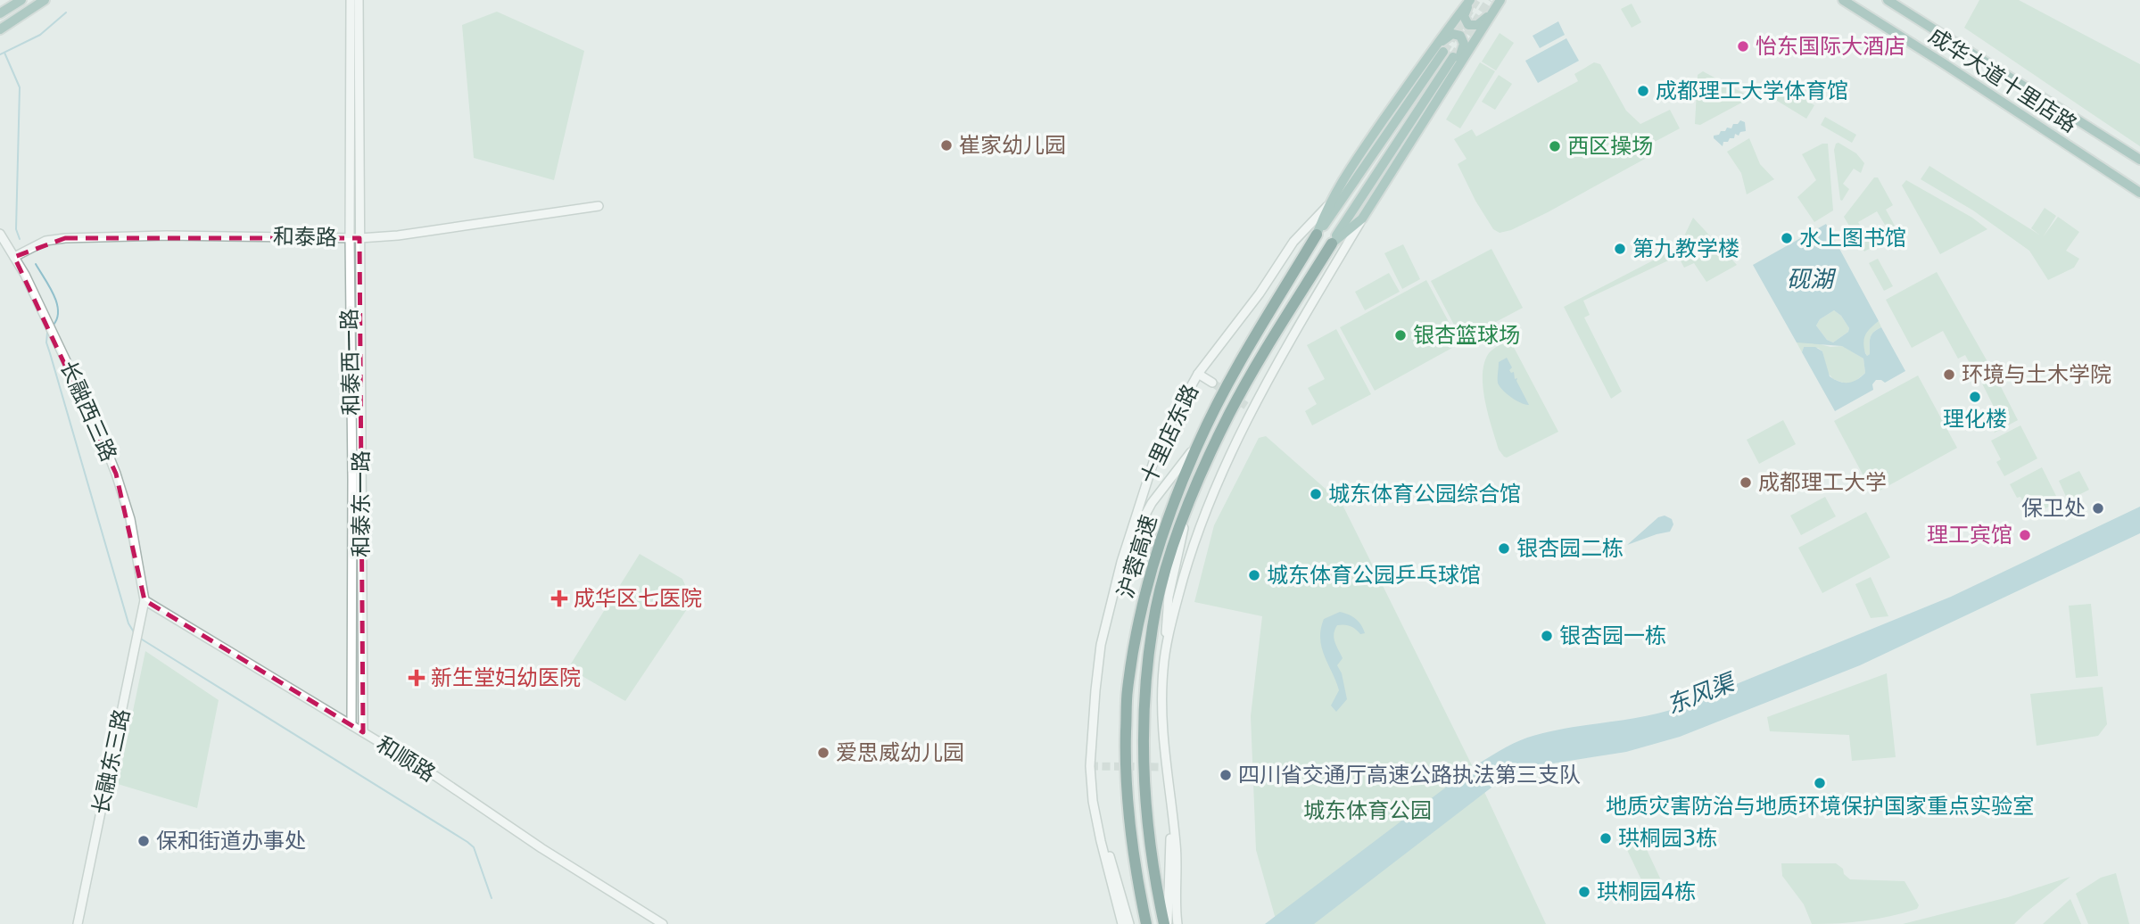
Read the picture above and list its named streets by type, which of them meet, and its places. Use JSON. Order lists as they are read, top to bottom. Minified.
{"streets":{"highway":["沪蓉高速"],"main road":["成华大道十里店路"],"street":["和泰路","和泰西一路","长融西三路","十里店东路","和泰东一路","和顺路","长融东三路"]},"crossings":[["和泰路","和泰西一路"],["和泰路","长融西三路"],["和泰路","和泰东一路"],["和泰西一路","和顺路"],["长融西三路","和顺路"],["长融西三路","长融东三路"],["和泰东一路","和顺路"],["和顺路","长融东三路"]],"water":["砚湖","东风渠"],"parks":["城东体育公园"],"places":{"other":["怡东国际大酒店","成都理工大学体育馆","崔家幼儿园","西区操场","水上图书馆","第九教学楼","银杏篮球场","环境与土木学院","理化楼","成都理工大学","城东体育公园综合馆","保卫处","理工宾馆","银杏园二栋","城东体育公园乒乓球馆","银杏园一栋","爱思威幼儿园","四川省交通厅高速公路执法第三支队","地质灾害防治与地质环境保护国家重点实验室","珙桐园3栋","保和街道办事处","珙桐园4栋"],"health":["成华区七医院","新生堂妇幼医院"]}}
